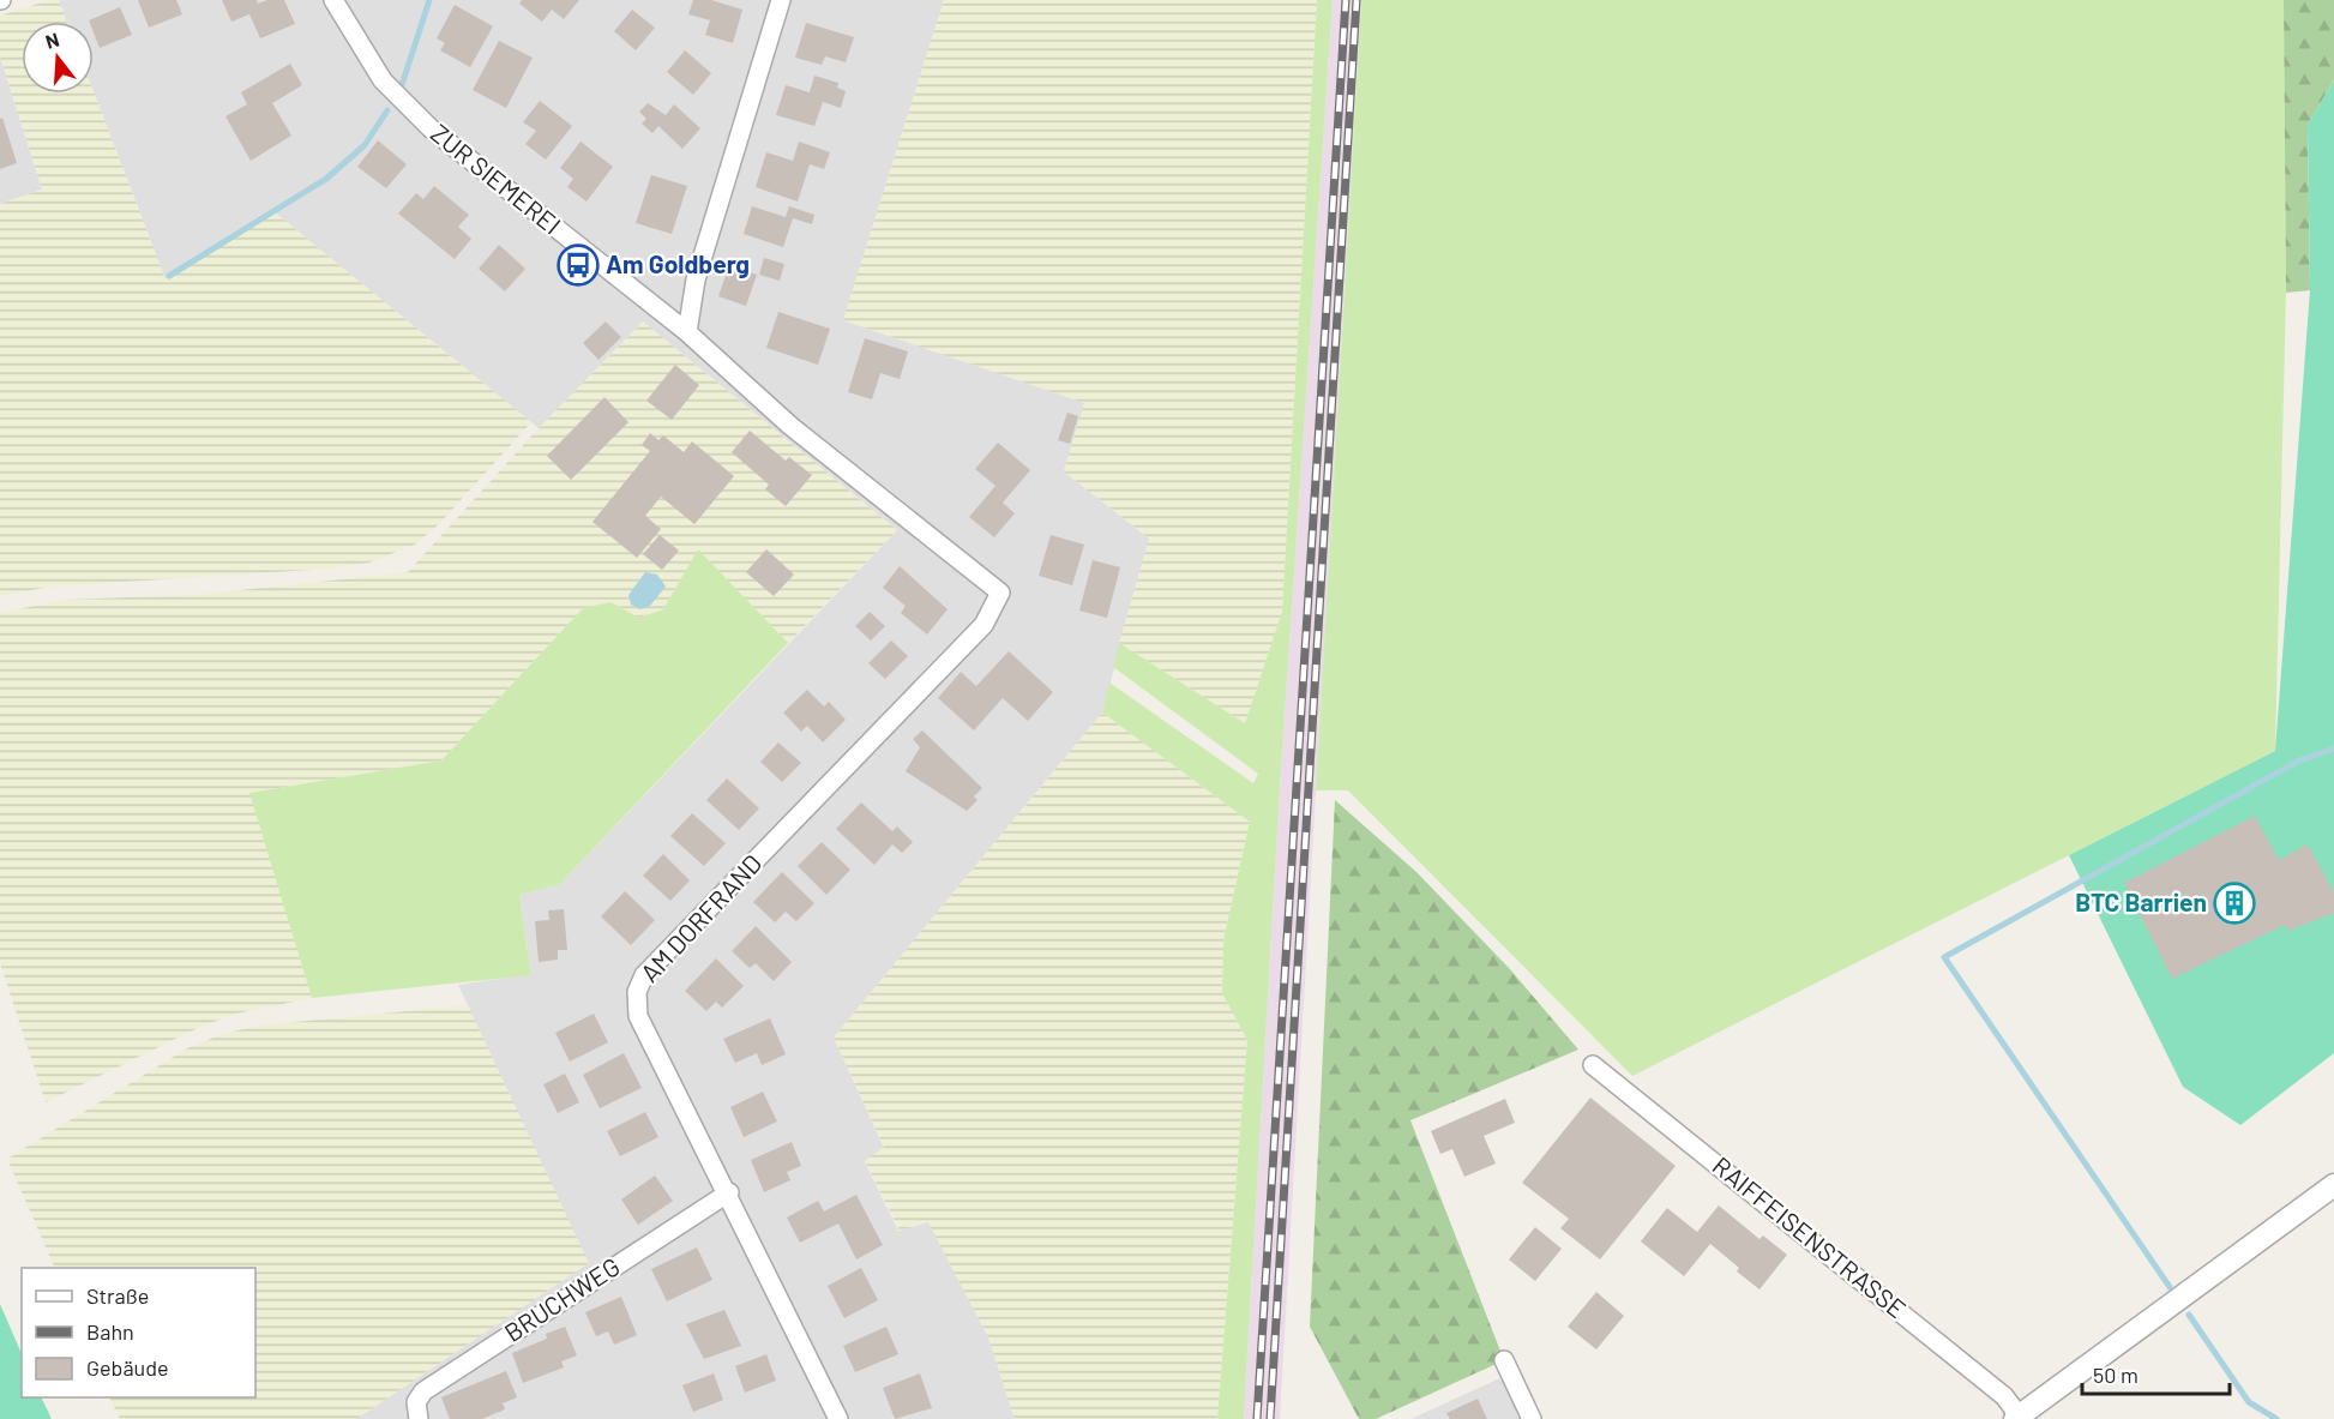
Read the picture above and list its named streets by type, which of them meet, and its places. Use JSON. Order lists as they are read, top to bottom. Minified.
{"streets":{"street":["ZUR SIEMEREI","AM DORFRAND","RAIFFEISENSTRASSE","BRUCHWEG"]},"crossings":[["ZUR SIEMEREI","AM DORFRAND"],["AM DORFRAND","BRUCHWEG"]],"places":{"bus stop":["Am Goldberg"],"building":["BTC Barrien"]},"legend":["Straße","Bahn","Gebäude"],"scale_bar":"50 m","north":"top"}
